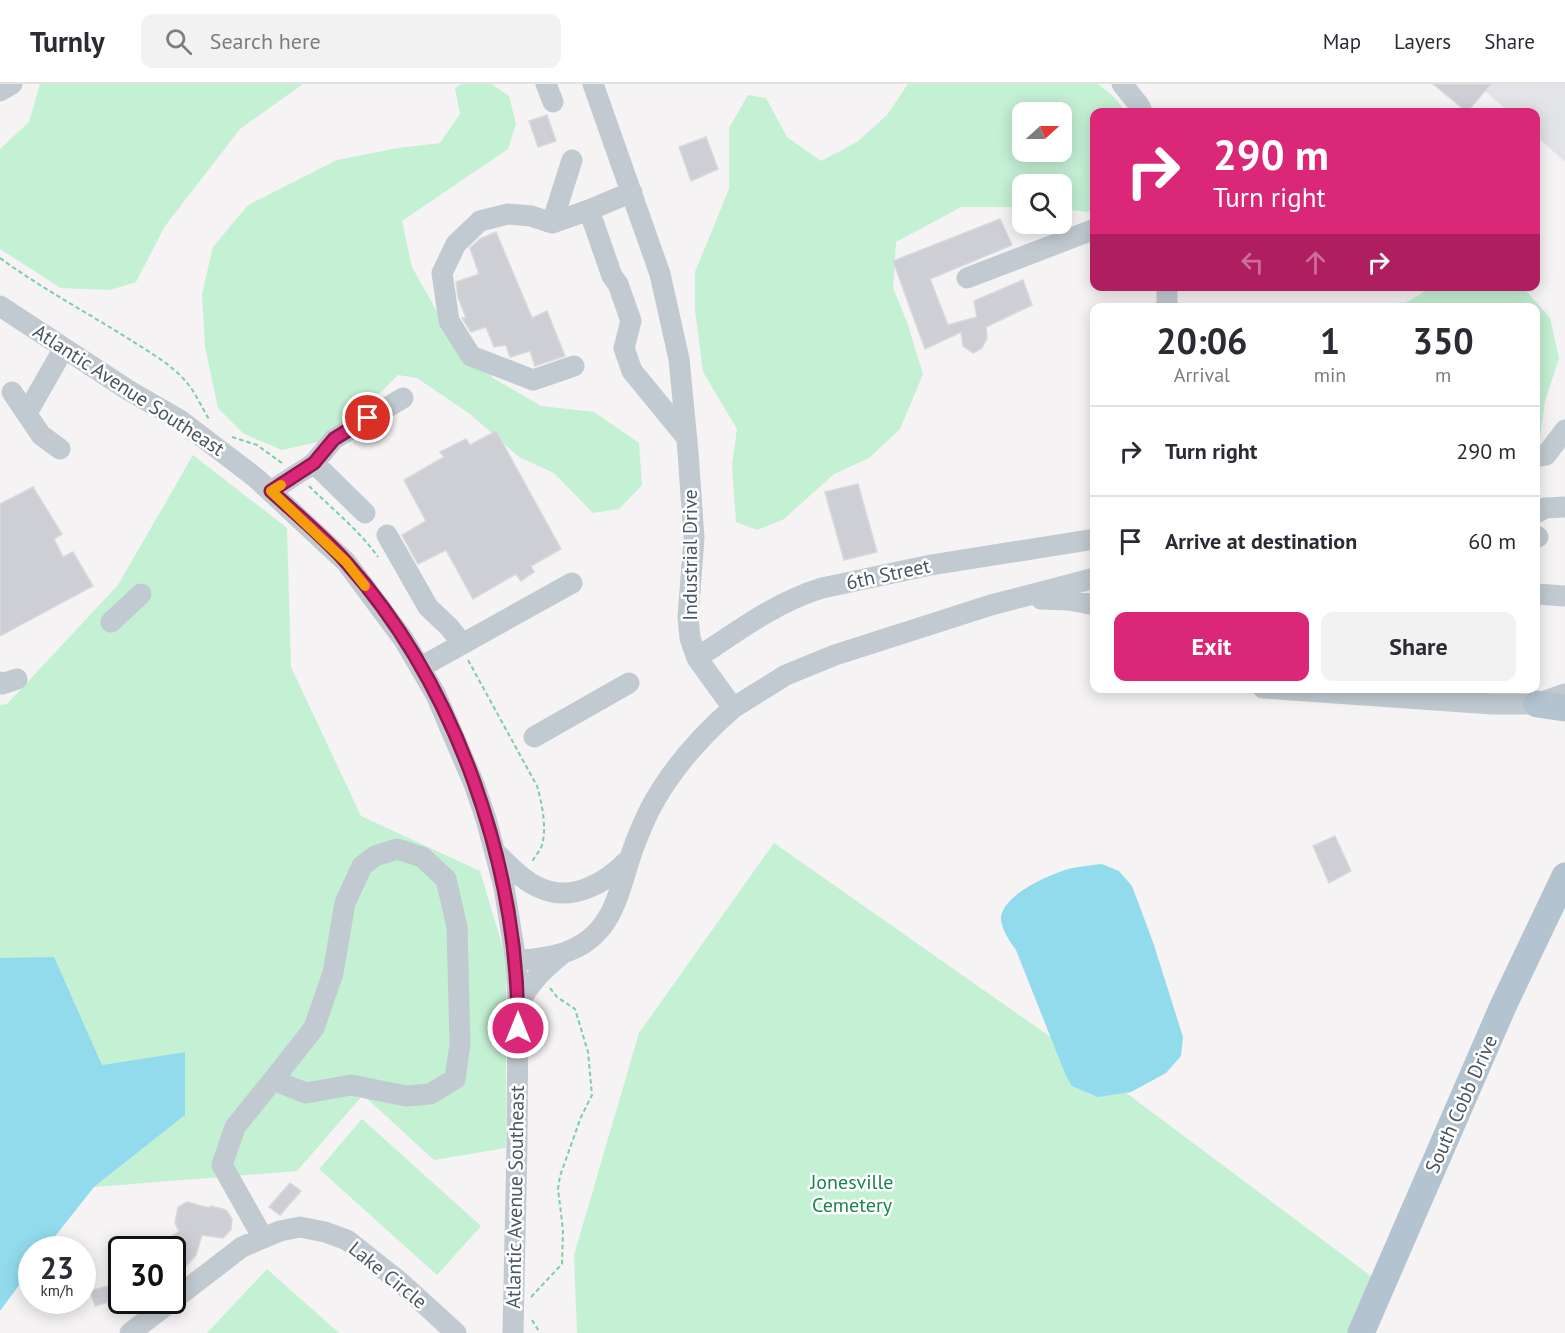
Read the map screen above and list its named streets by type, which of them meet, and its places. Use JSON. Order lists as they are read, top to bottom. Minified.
{"streets":{"main road":["South Cobb Drive"],"street":["Atlantic Avenue Southeast","Industrial Drive","6th Street","Lake Circle"]},"crossings":[["Industrial Drive","6th Street"]],"parks":["Jonesville Cemetery"],"north":"right","page":{"header":"Turnly","search":"Search here","nav":["Map","Layers","Share"],"turn":["290 m","Turn right"],"eta":["20:06","Arrival","1","min","350","m"],"list":[{"name":"Turn right","value":"290 m"},{"name":"Arrive at destination","value":"60 m"}],"buttons":["Exit","Share"],"speed":"23 km/h","limit":"30"}}
